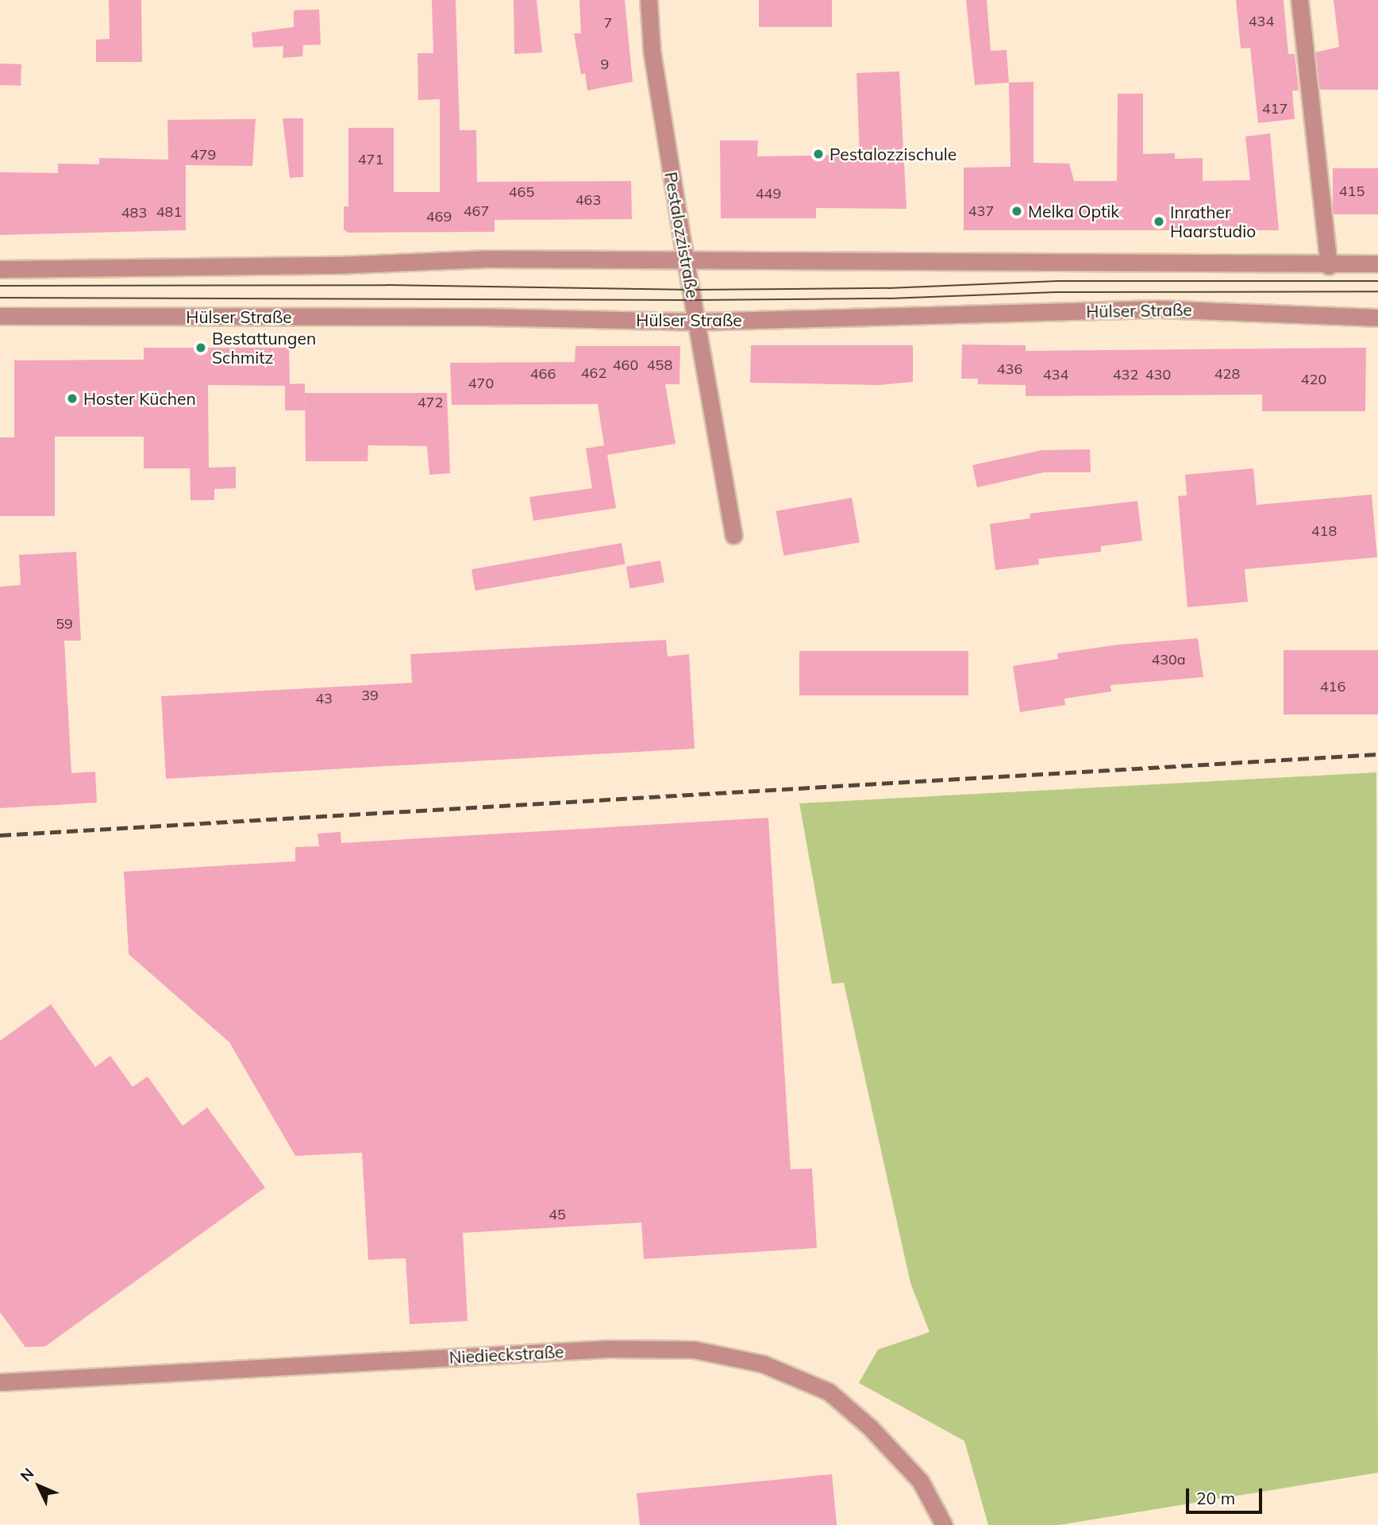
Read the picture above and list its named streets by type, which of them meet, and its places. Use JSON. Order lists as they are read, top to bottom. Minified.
{"streets":{"street":["Pestalozzistraße","Hülser Straße","Niedieckstraße"]},"crossings":[["Pestalozzistraße","Hülser Straße"]],"places":["Pestalozzischule","Melka Optik","Inrather Haarstudio","Bestattungen Schmitz","Hoster Küchen"],"house_numbers":["434","7","9","417","479","471","415","465","449","463","467","437","481","483","469","460","458","436","462","466","428","434","432","430","420","470","472","418","59","430a","416","39","43","45"],"scale_bar":"20 m","north":"top left"}
